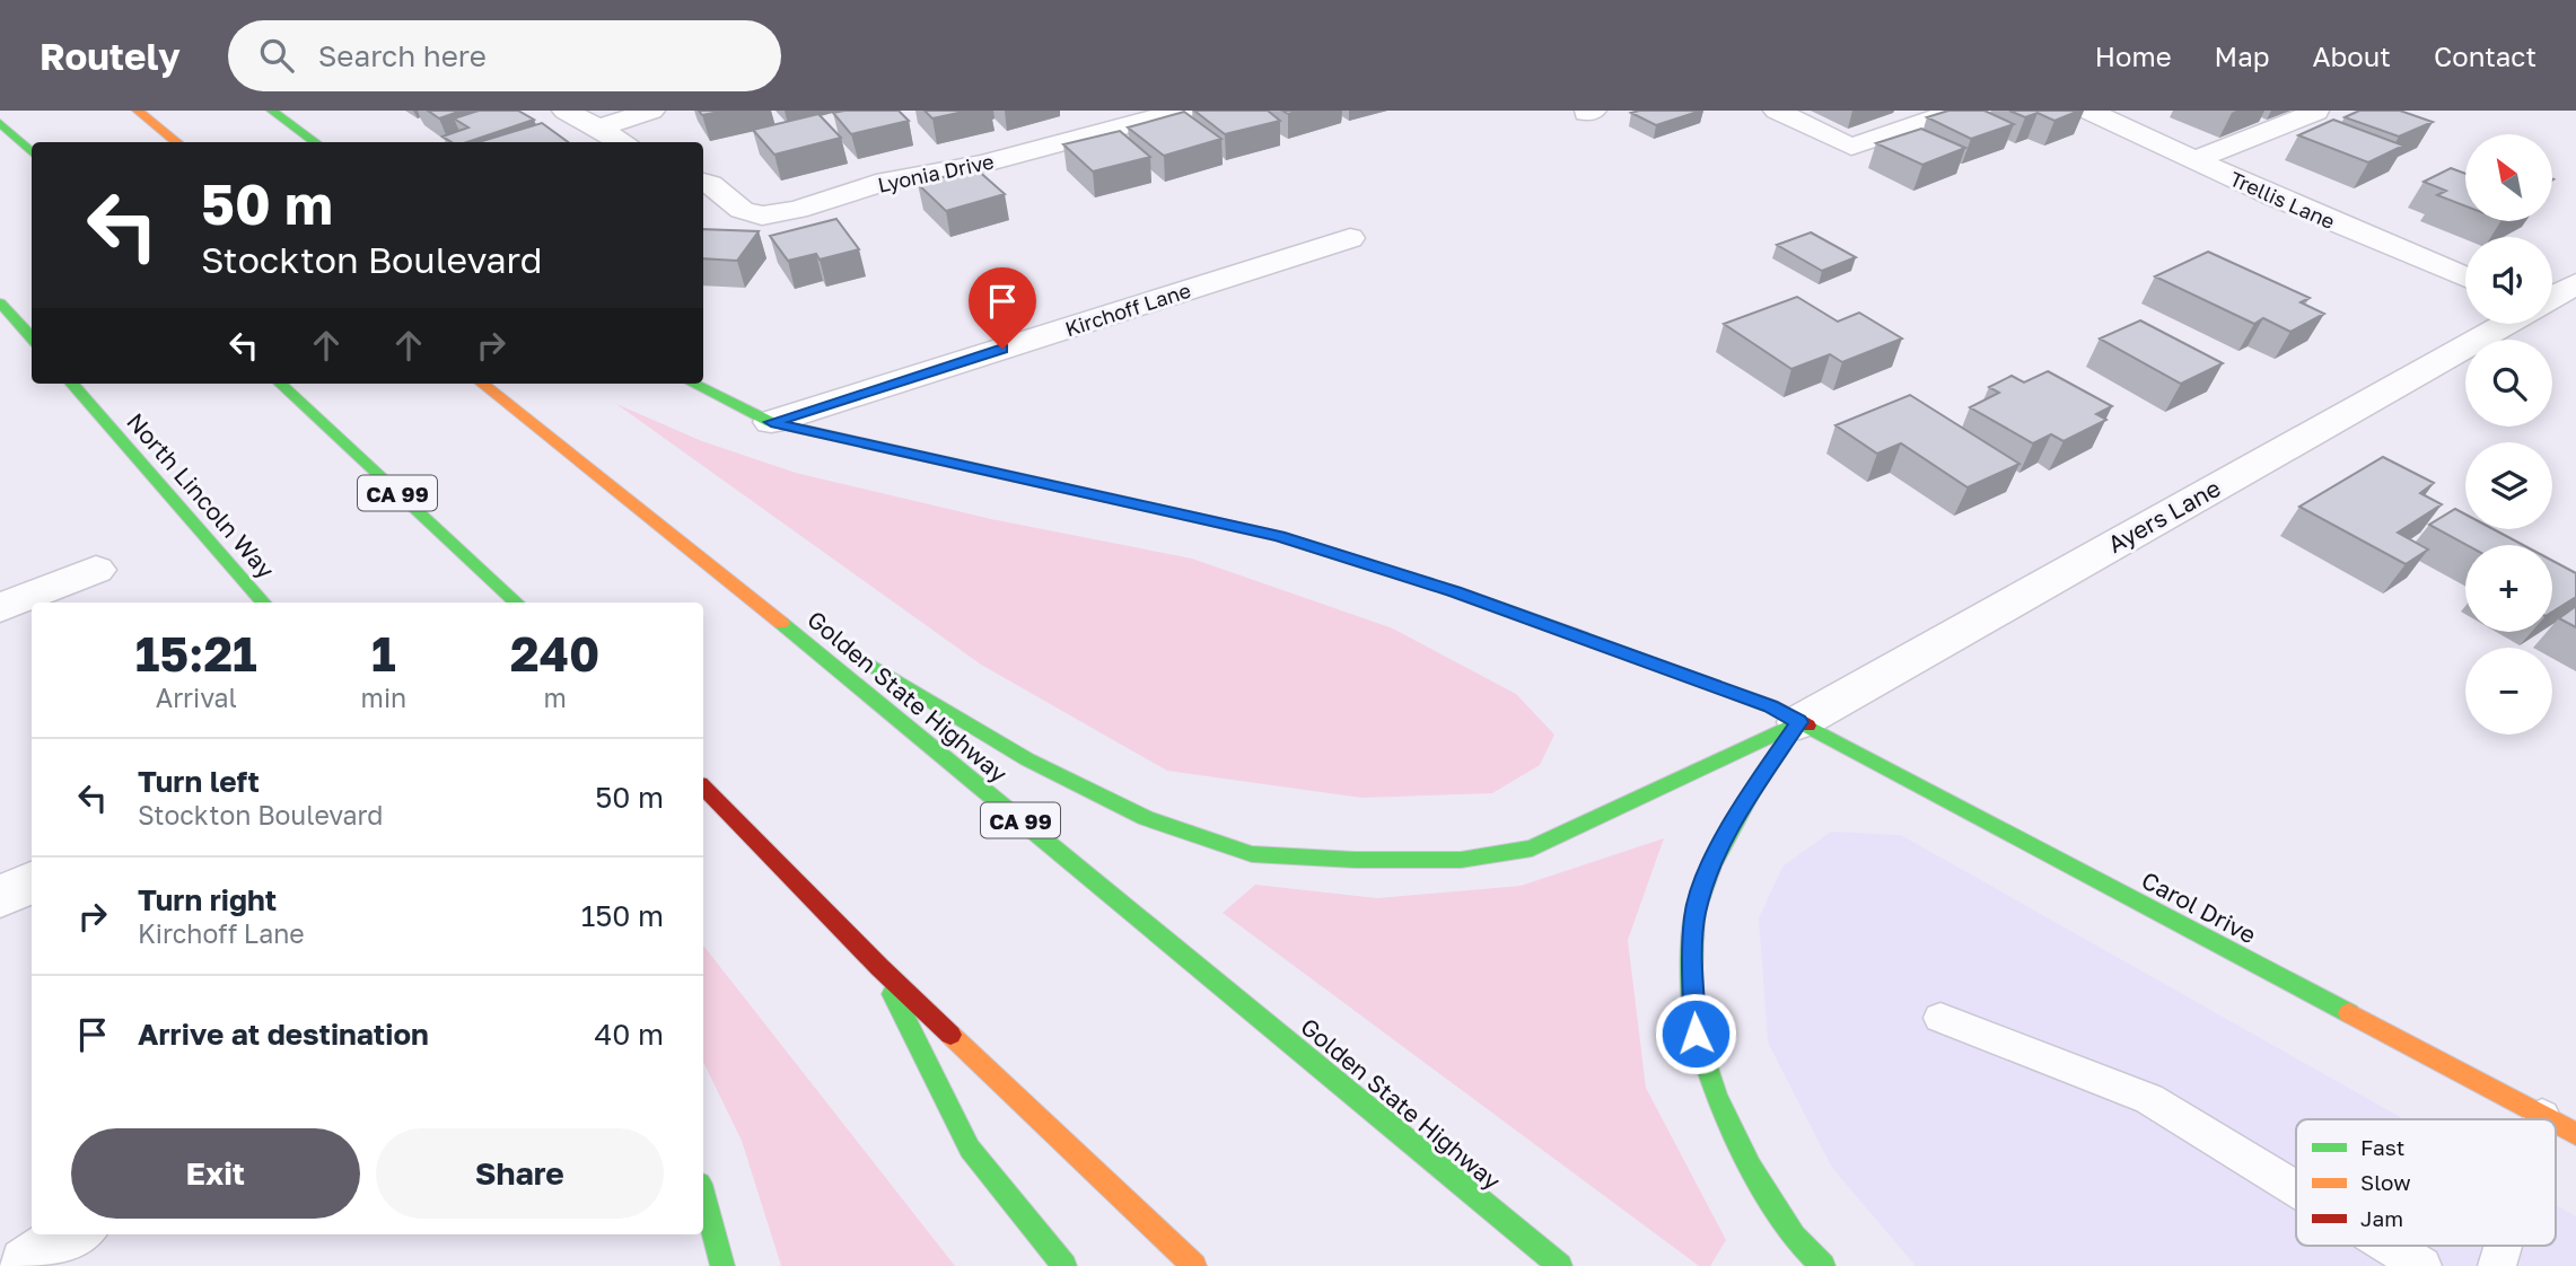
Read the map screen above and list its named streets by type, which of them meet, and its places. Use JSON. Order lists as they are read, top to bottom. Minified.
{"streets":{"main road":["CA 99","North Lincoln Way","Golden State Highway","Carol Drive"],"street":["Lyonia Drive","Trellis Lane","Kirchoff Lane","Ayers Lane"]},"crossings":[["Kirchoff Lane","Carol Drive"],["Ayers Lane","Carol Drive"]],"legend":["Fast","Slow","Jam"],"north":"top left","page":{"header":"Routely","search":"Search here","nav":["Home","Map","About","Contact"],"map_buttons":["+","−"],"turn":["50 m","Stockton Boulevard"],"eta":["15:21","Arrival","1","min","240","m"],"list":[{"name":"Turn left","note":"Stockton Boulevard","value":"50 m"},{"name":"Turn right","note":"Kirchoff Lane","value":"150 m"},{"name":"Arrive at destination","value":"40 m"}],"buttons":["Exit","Share"]}}
